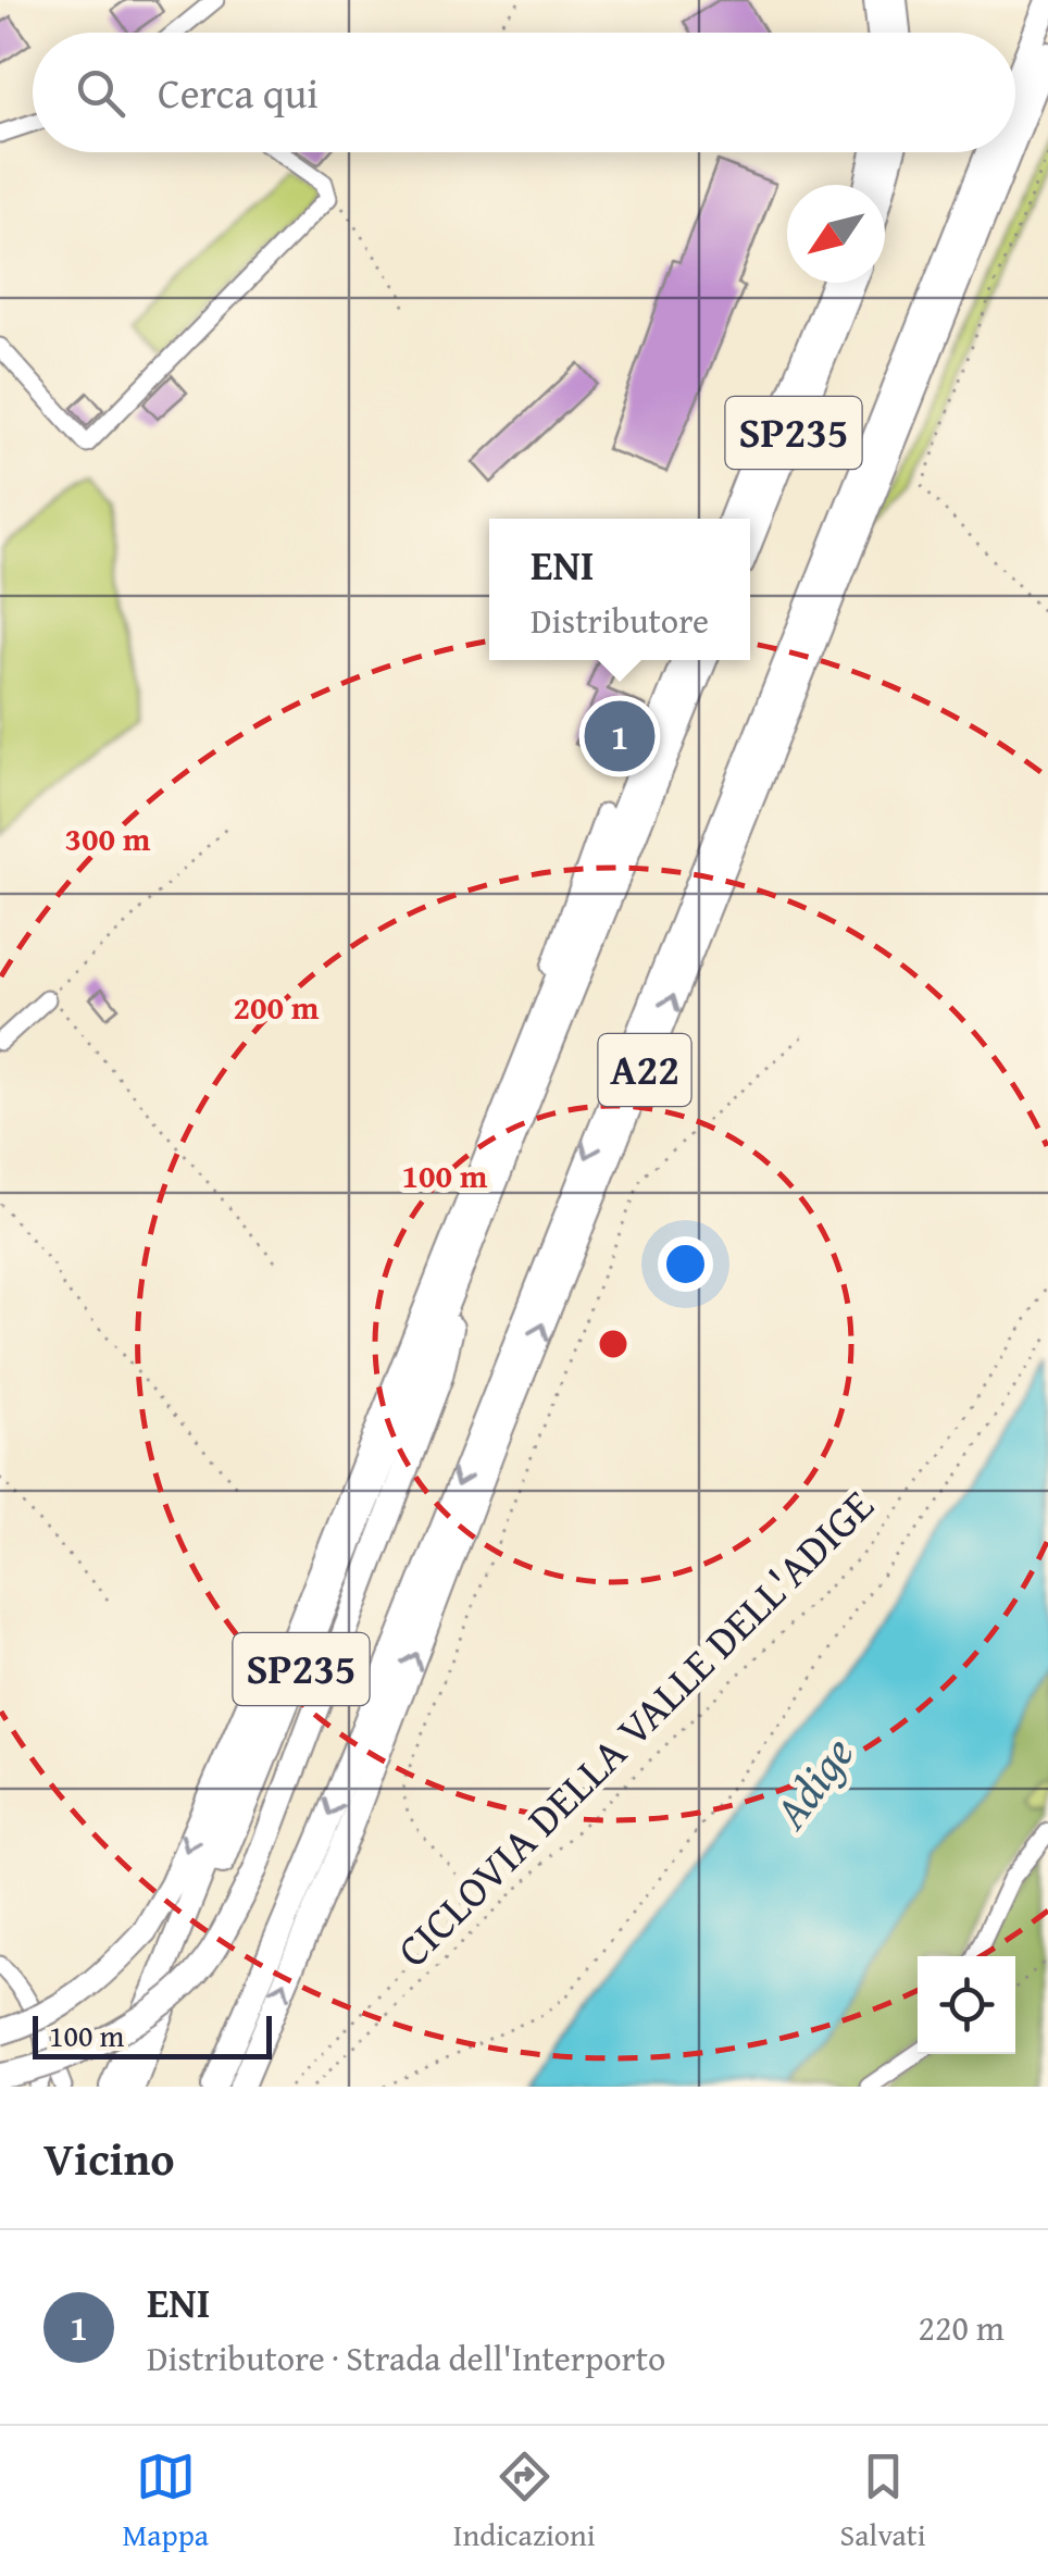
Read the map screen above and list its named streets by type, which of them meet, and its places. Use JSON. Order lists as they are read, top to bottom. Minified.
{"streets":{"highway":["SP235","A22"],"path":["CICLOVIA DELLA VALLE DELL'ADIGE"]},"water":["Adige"],"scale_bar":"100 m","north":"bottom left","page":{"search":"Cerca qui","popup":["ENI","Distributore"],"pins":"1","scale":"100 m","heading":"Vicino","list":[{"mark":"1","name":"ENI","note":"Distributore · Strada dell'Interporto","value":"220 m"}],"nav":["Mappa","Indicazioni","Salvati"]},"rings":["300 m","200 m","100 m"]}
